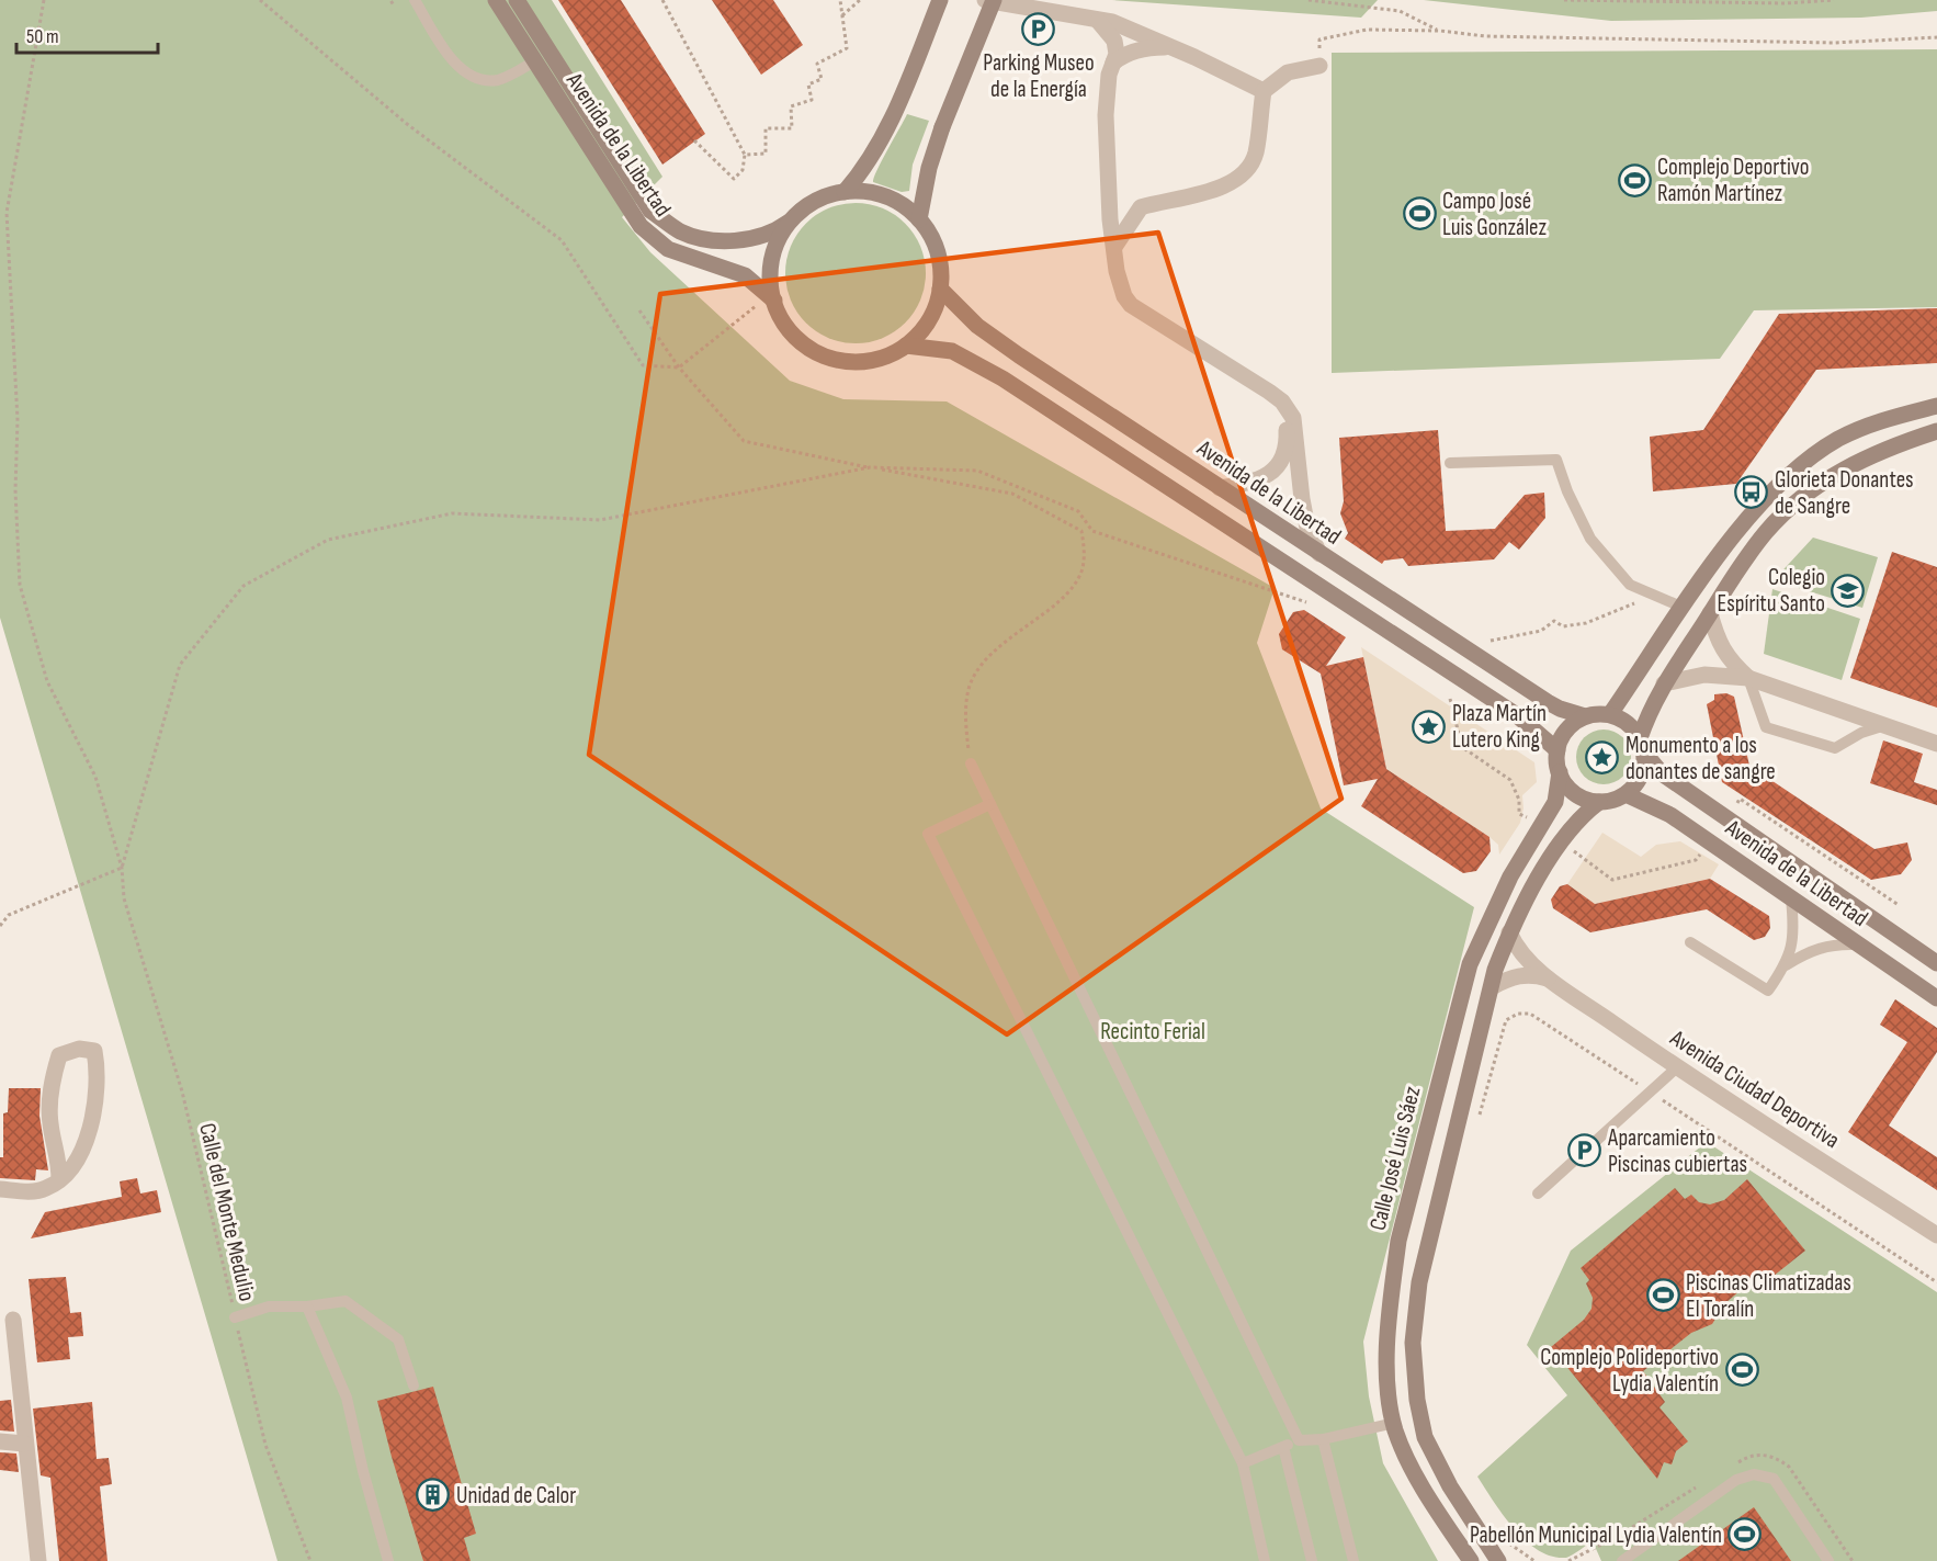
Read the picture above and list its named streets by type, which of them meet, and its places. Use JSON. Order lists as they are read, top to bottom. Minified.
{"streets":{"main road":["Avenida de la Libertad","Calle José Luis Sáez"],"street":["Avenida Ciudad Deportiva"],"path":["Calle del Monte Medulio"]},"crossings":[["Avenida de la Libertad","Calle José Luis Sáez"]],"parks":["Recinto Ferial"],"places":{"parking":["Parking Museo de la Energía","Aparcamiento Piscinas cubiertas"],"sports":["Complejo Deportivo Ramón Martínez","Campo José Luis González","Piscinas Climatizadas El Toralín","Complejo Polideportivo Lydia Valentín","Pabellón Municipal Lydia Valentín"],"bus stop":["Glorieta Donantes de Sangre"],"school or university":["Colegio Espíritu Santo"],"place":["Plaza Martín Lutero King","Monumento a los donantes de sangre"],"building":["Unidad de Calor"]},"scale_bar":"50 m"}
